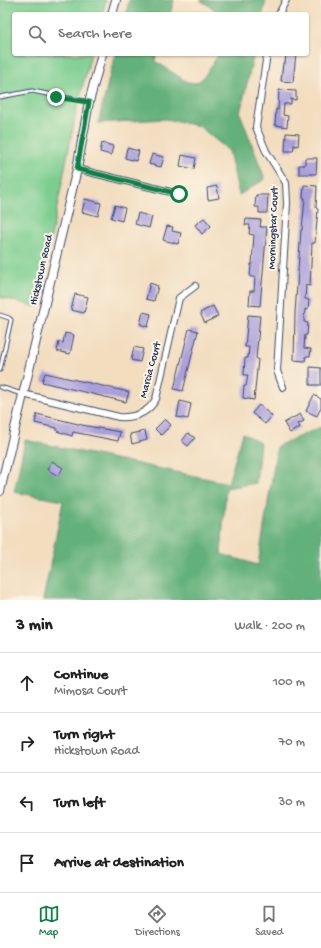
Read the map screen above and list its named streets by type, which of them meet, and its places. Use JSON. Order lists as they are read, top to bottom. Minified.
{"streets":{"street":["Morningstar Court","Hickstown Road","Marcia Court"]},"crossings":[["Hickstown Road","Marcia Court"]],"page":{"search":"Search here","heading":["3 min","Walk · 200 m"],"list":[["Continue","Mimosa Court","100 m"],["Turn right","Hickstown Road","70 m"],["Turn left","30 m"],"Arrive at destination"],"nav":["Map","Directions","Saved"]}}
